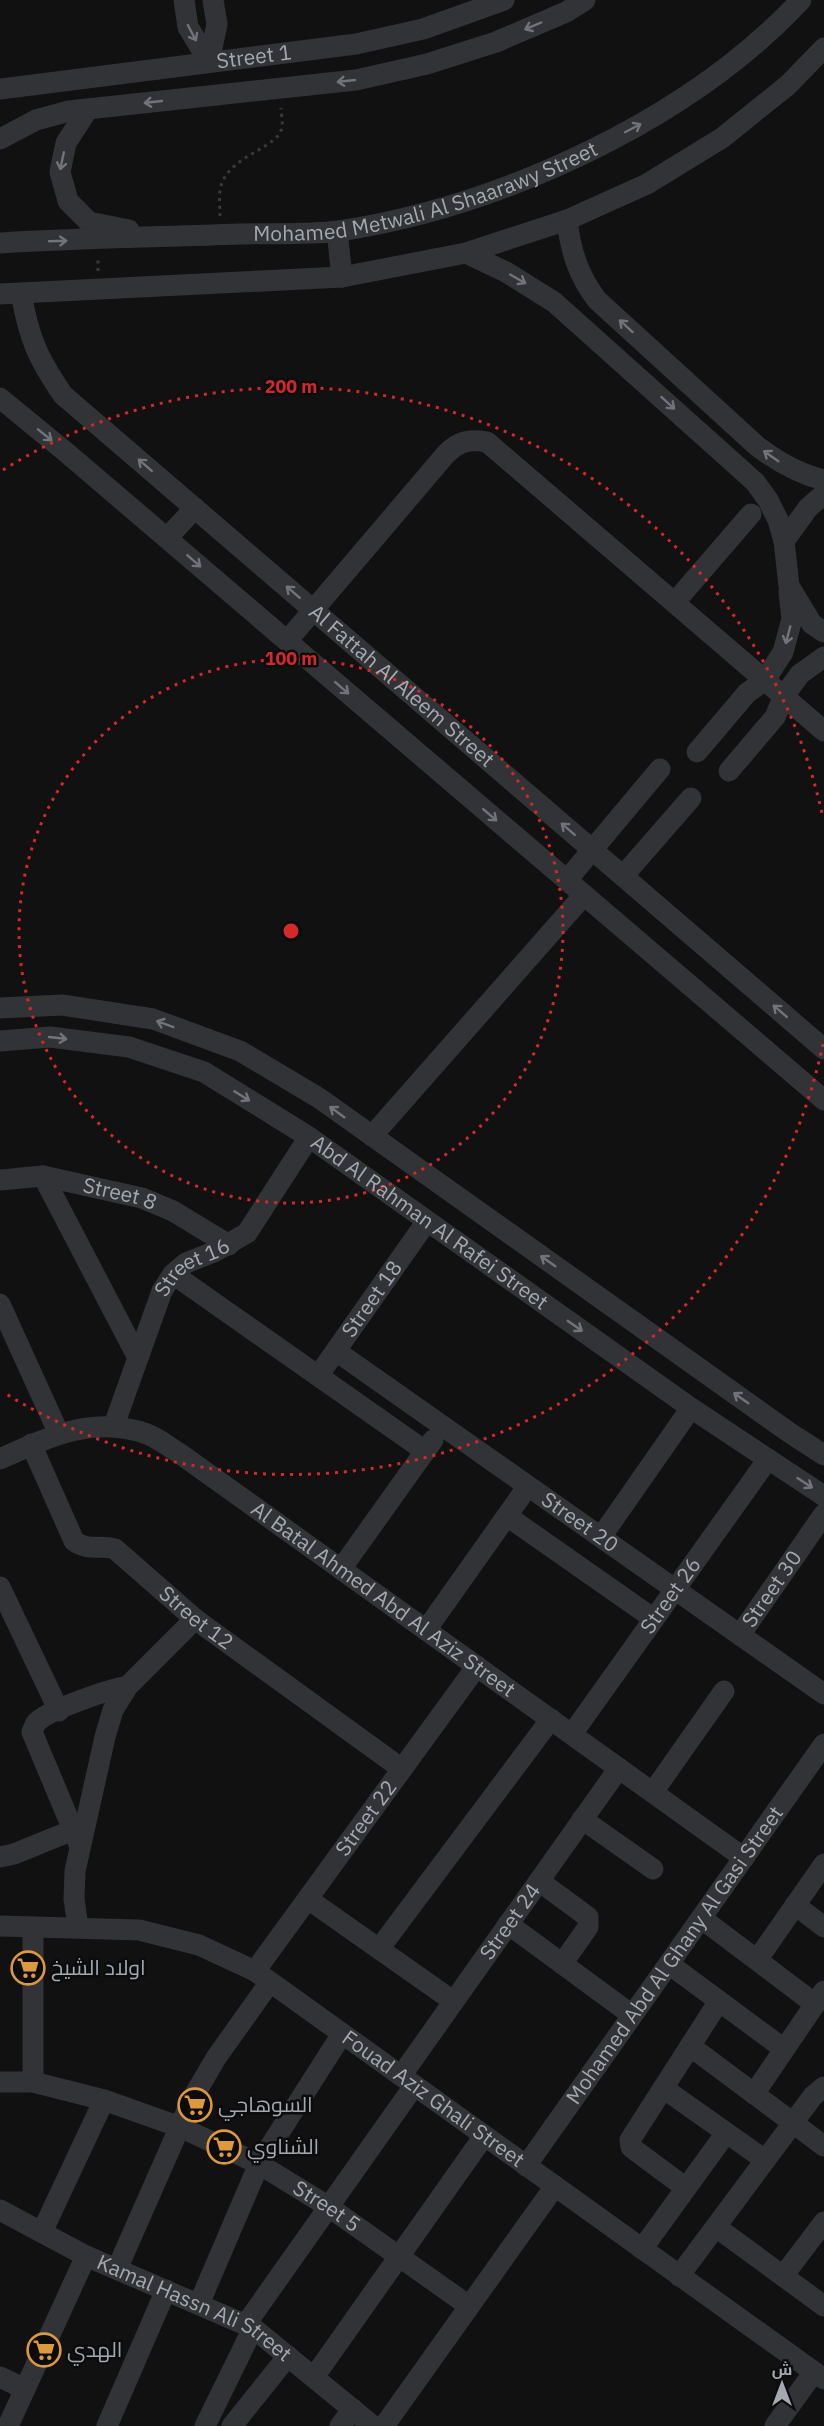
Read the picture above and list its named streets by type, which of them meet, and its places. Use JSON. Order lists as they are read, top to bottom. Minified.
{"streets":{"street":["Street 1","Mohamed Metwali Al Shaarawy Street","Al Fattah Al Aleem Street","Street 8","Abd Al Rahman Al Rafei Street","Street 16","Street 18","Street 20","Street 30","Street 26","Al Batal Ahmed Abd Al Aziz Street","Street 12","Street 22","Street 24","Mohamed Abd Al Ghany Al Gasi Street","Fouad Aziz Ghali Street","Street 5","Kamal Hassn Ali Street"]},"crossings":[["Street 8","Street 16"],["Abd Al Rahman Al Rafei Street","Street 16"],["Abd Al Rahman Al Rafei Street","Street 18"],["Abd Al Rahman Al Rafei Street","Street 26"],["Street 16","Al Batal Ahmed Abd Al Aziz Street"],["Street 18","Street 20"],["Street 20","Street 30"],["Street 20","Street 26"],["Street 26","Al Batal Ahmed Abd Al Aziz Street"],["Al Batal Ahmed Abd Al Aziz Street","Street 12"],["Al Batal Ahmed Abd Al Aziz Street","Street 22"],["Al Batal Ahmed Abd Al Aziz Street","Street 24"],["Al Batal Ahmed Abd Al Aziz Street","Mohamed Abd Al Ghany Al Gasi Street"],["Street 12","Street 22"],["Street 22","Fouad Aziz Ghali Street"],["Street 22","Street 5"],["Street 22","Kamal Hassn Ali Street"],["Street 24","Fouad Aziz Ghali Street"],["Street 24","Street 5"],["Street 24","Kamal Hassn Ali Street"],["Mohamed Abd Al Ghany Al Gasi Street","Fouad Aziz Ghali Street"]],"places":{"supermarket":["اولاد الشيخ","السوهاجي","الشناوي","الهدي"]},"north":"top","rings":["200 m","100 m"]}
